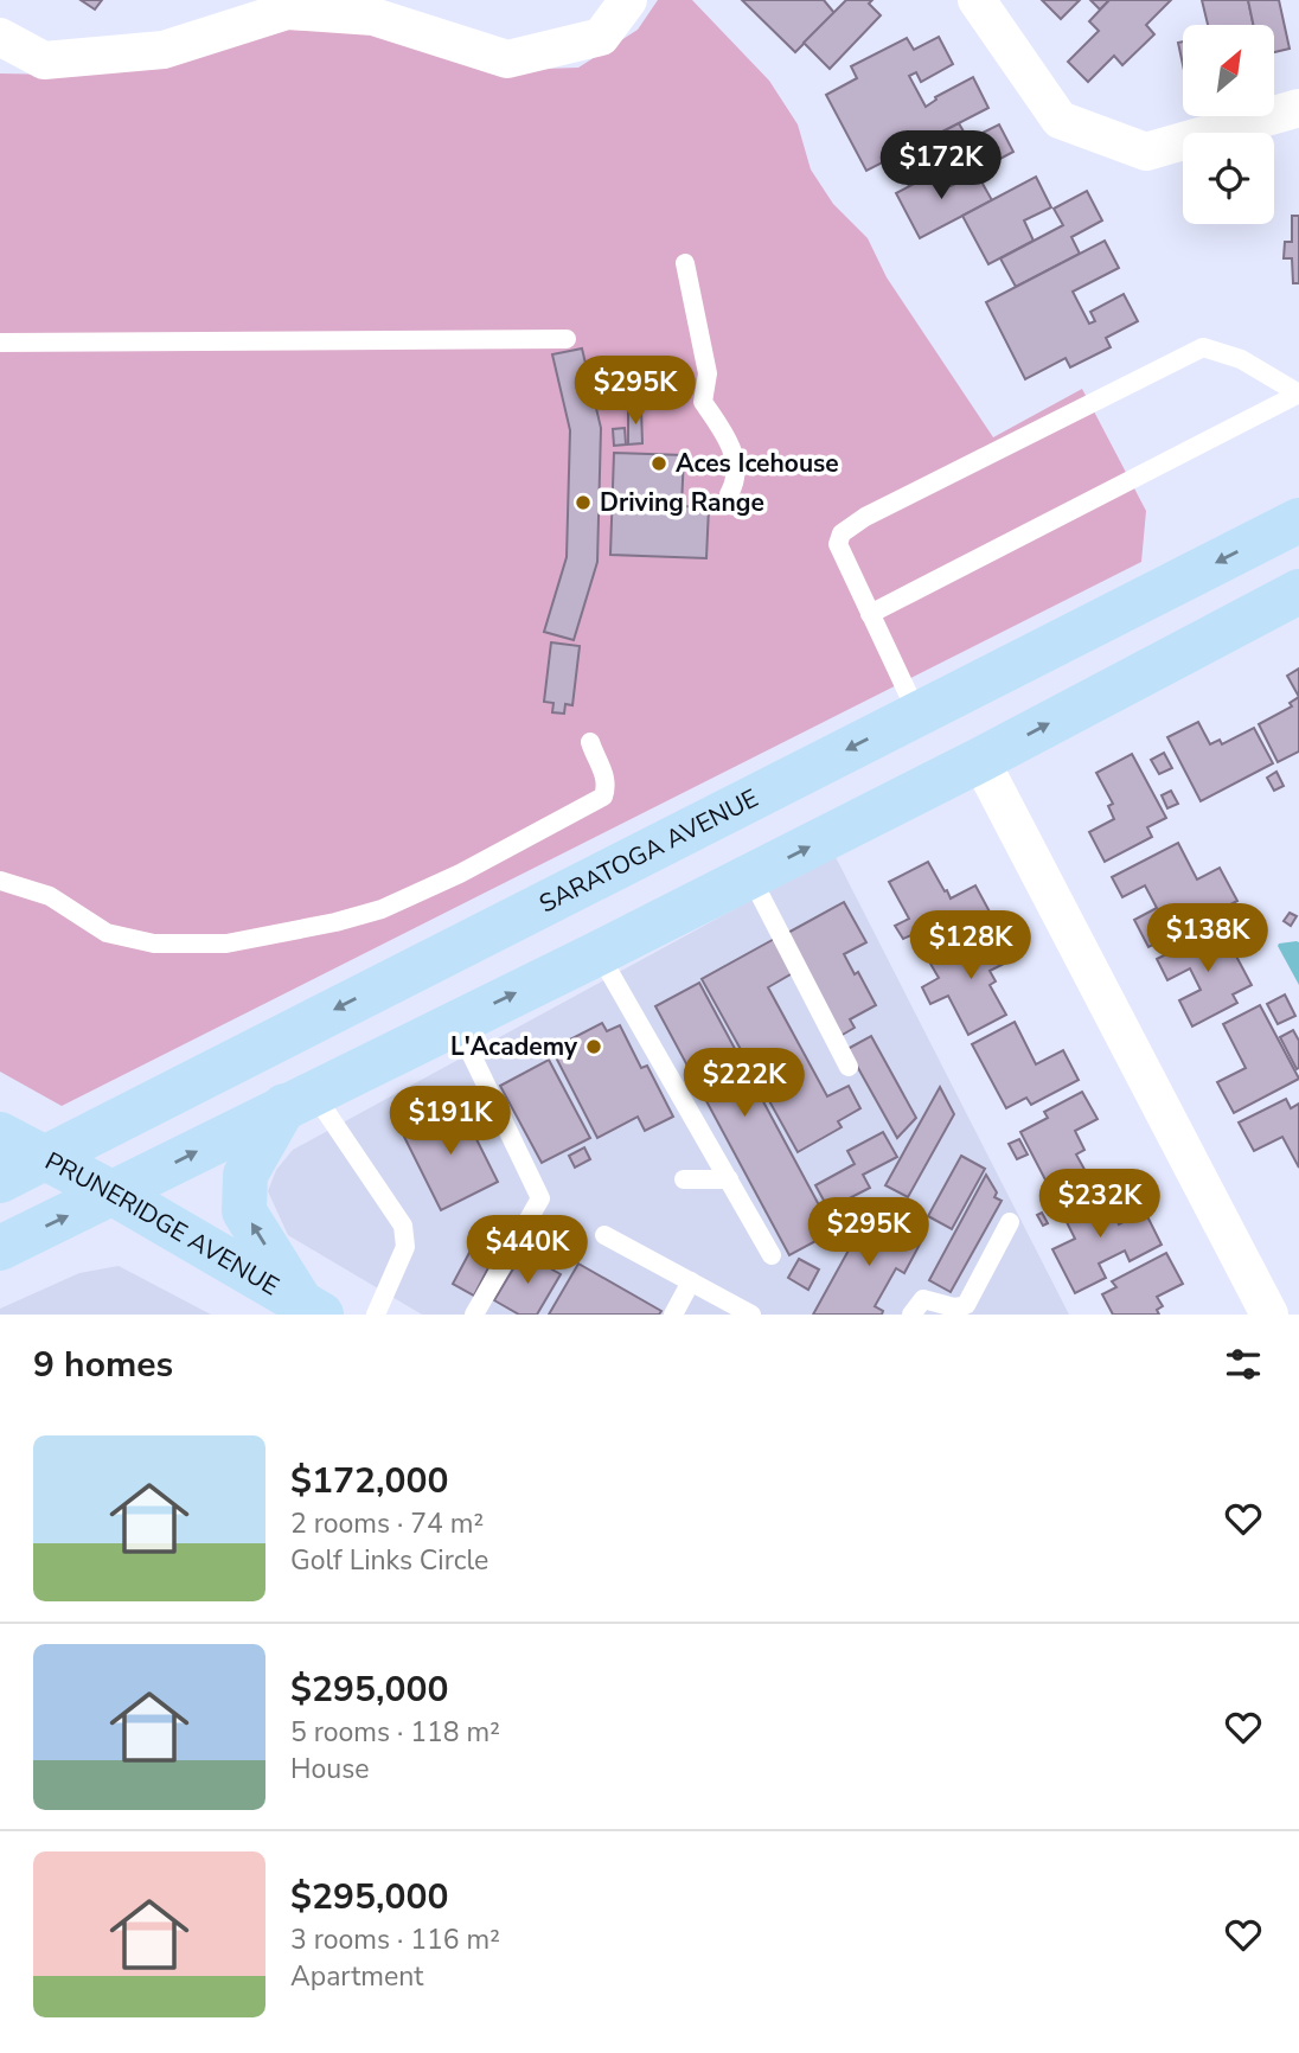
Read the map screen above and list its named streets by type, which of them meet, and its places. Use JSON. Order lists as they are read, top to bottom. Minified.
{"streets":{"main road":["SARATOGA AVENUE","PRUNERIDGE AVENUE"]},"crossings":[["SARATOGA AVENUE","PRUNERIDGE AVENUE"]],"places":["Aces Icehouse","Driving Range","L'Academy"],"north":"top right","page":{"price":["$172K","$295K","$138K","$128K","$222K","$191K","$232K","$295K","$440K"],"heading":"9 homes","list":[{"name":"$172,000","note":"2 rooms · 74 m² · Golf Links Circle"},{"name":"$295,000","note":"5 rooms · 118 m² · House"},{"name":"$295,000","note":"3 rooms · 116 m² · Apartment"}]}}
